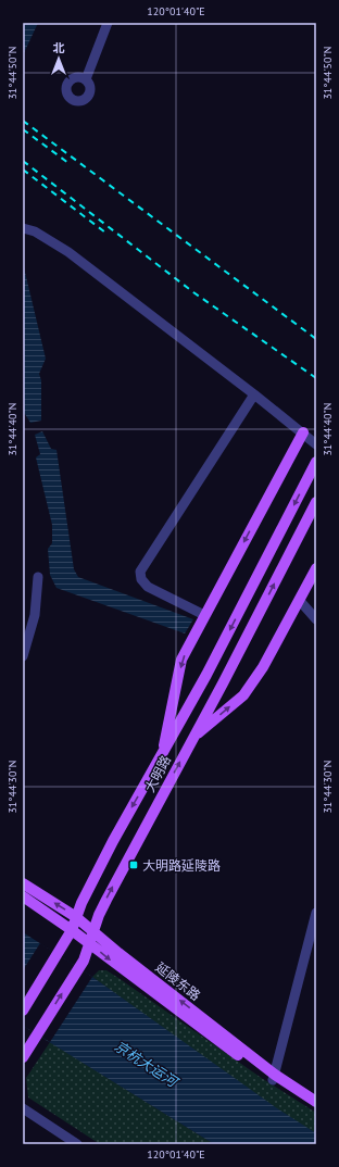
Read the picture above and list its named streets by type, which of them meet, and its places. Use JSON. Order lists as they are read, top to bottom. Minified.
{"streets":{"main road":["大明路","延陵东路"]},"crossings":[["大明路","延陵东路"]],"water":["京杭大运河"],"places":{"transit":["大明路延陵路"]},"north":"top","coordinates":["120°01'40\"E","31°44'50\"N","31°44'40\"N","31°44'30\"N"]}
